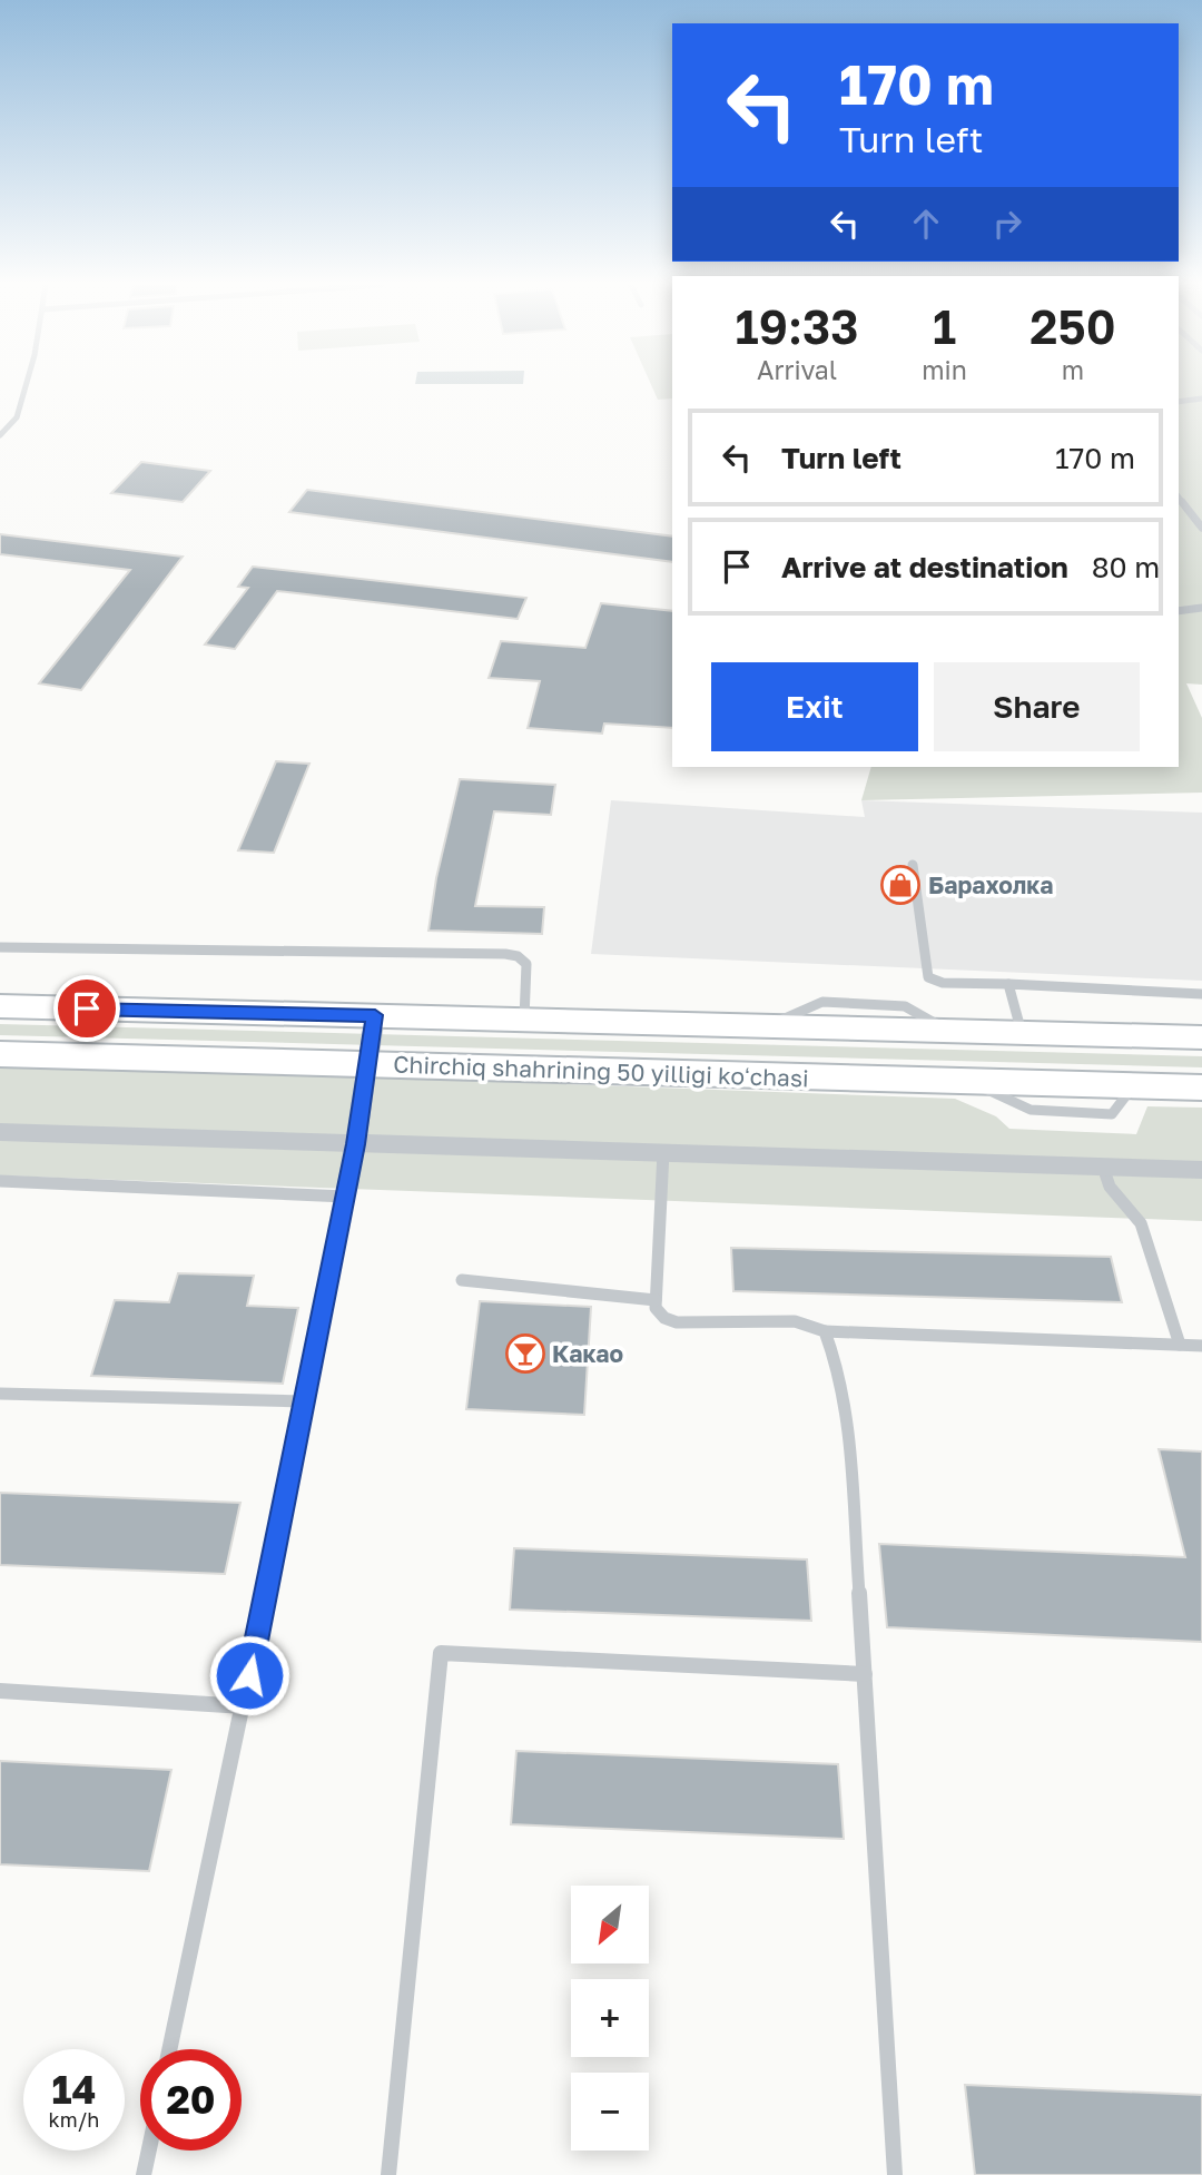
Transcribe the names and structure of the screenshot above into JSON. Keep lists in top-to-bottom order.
{
  "streets": {
    "main road": ["Chirchiq shahrining 50 yilligi koʻchasi"]
  },
  "places": {
    "shop": ["Барахолка"],
    "bar": ["Какао"]
  },
  "north": "bottom left",
  "page": {
    "turn": ["170 m", "Turn left"],
    "eta": [
      "19:33",
      "Arrival",
      "1",
      "min",
      "250",
      "m"
    ],
    "list": [
      {
        "name": "Turn left",
        "value": "170 m"
      },
      {
        "name": "Arrive at destination",
        "value": "80 m"
      }
    ],
    "buttons": ["Exit", "Share"],
    "map_buttons": ["+", "−"],
    "speed": "14 km/h",
    "limit": "20"
  }
}
